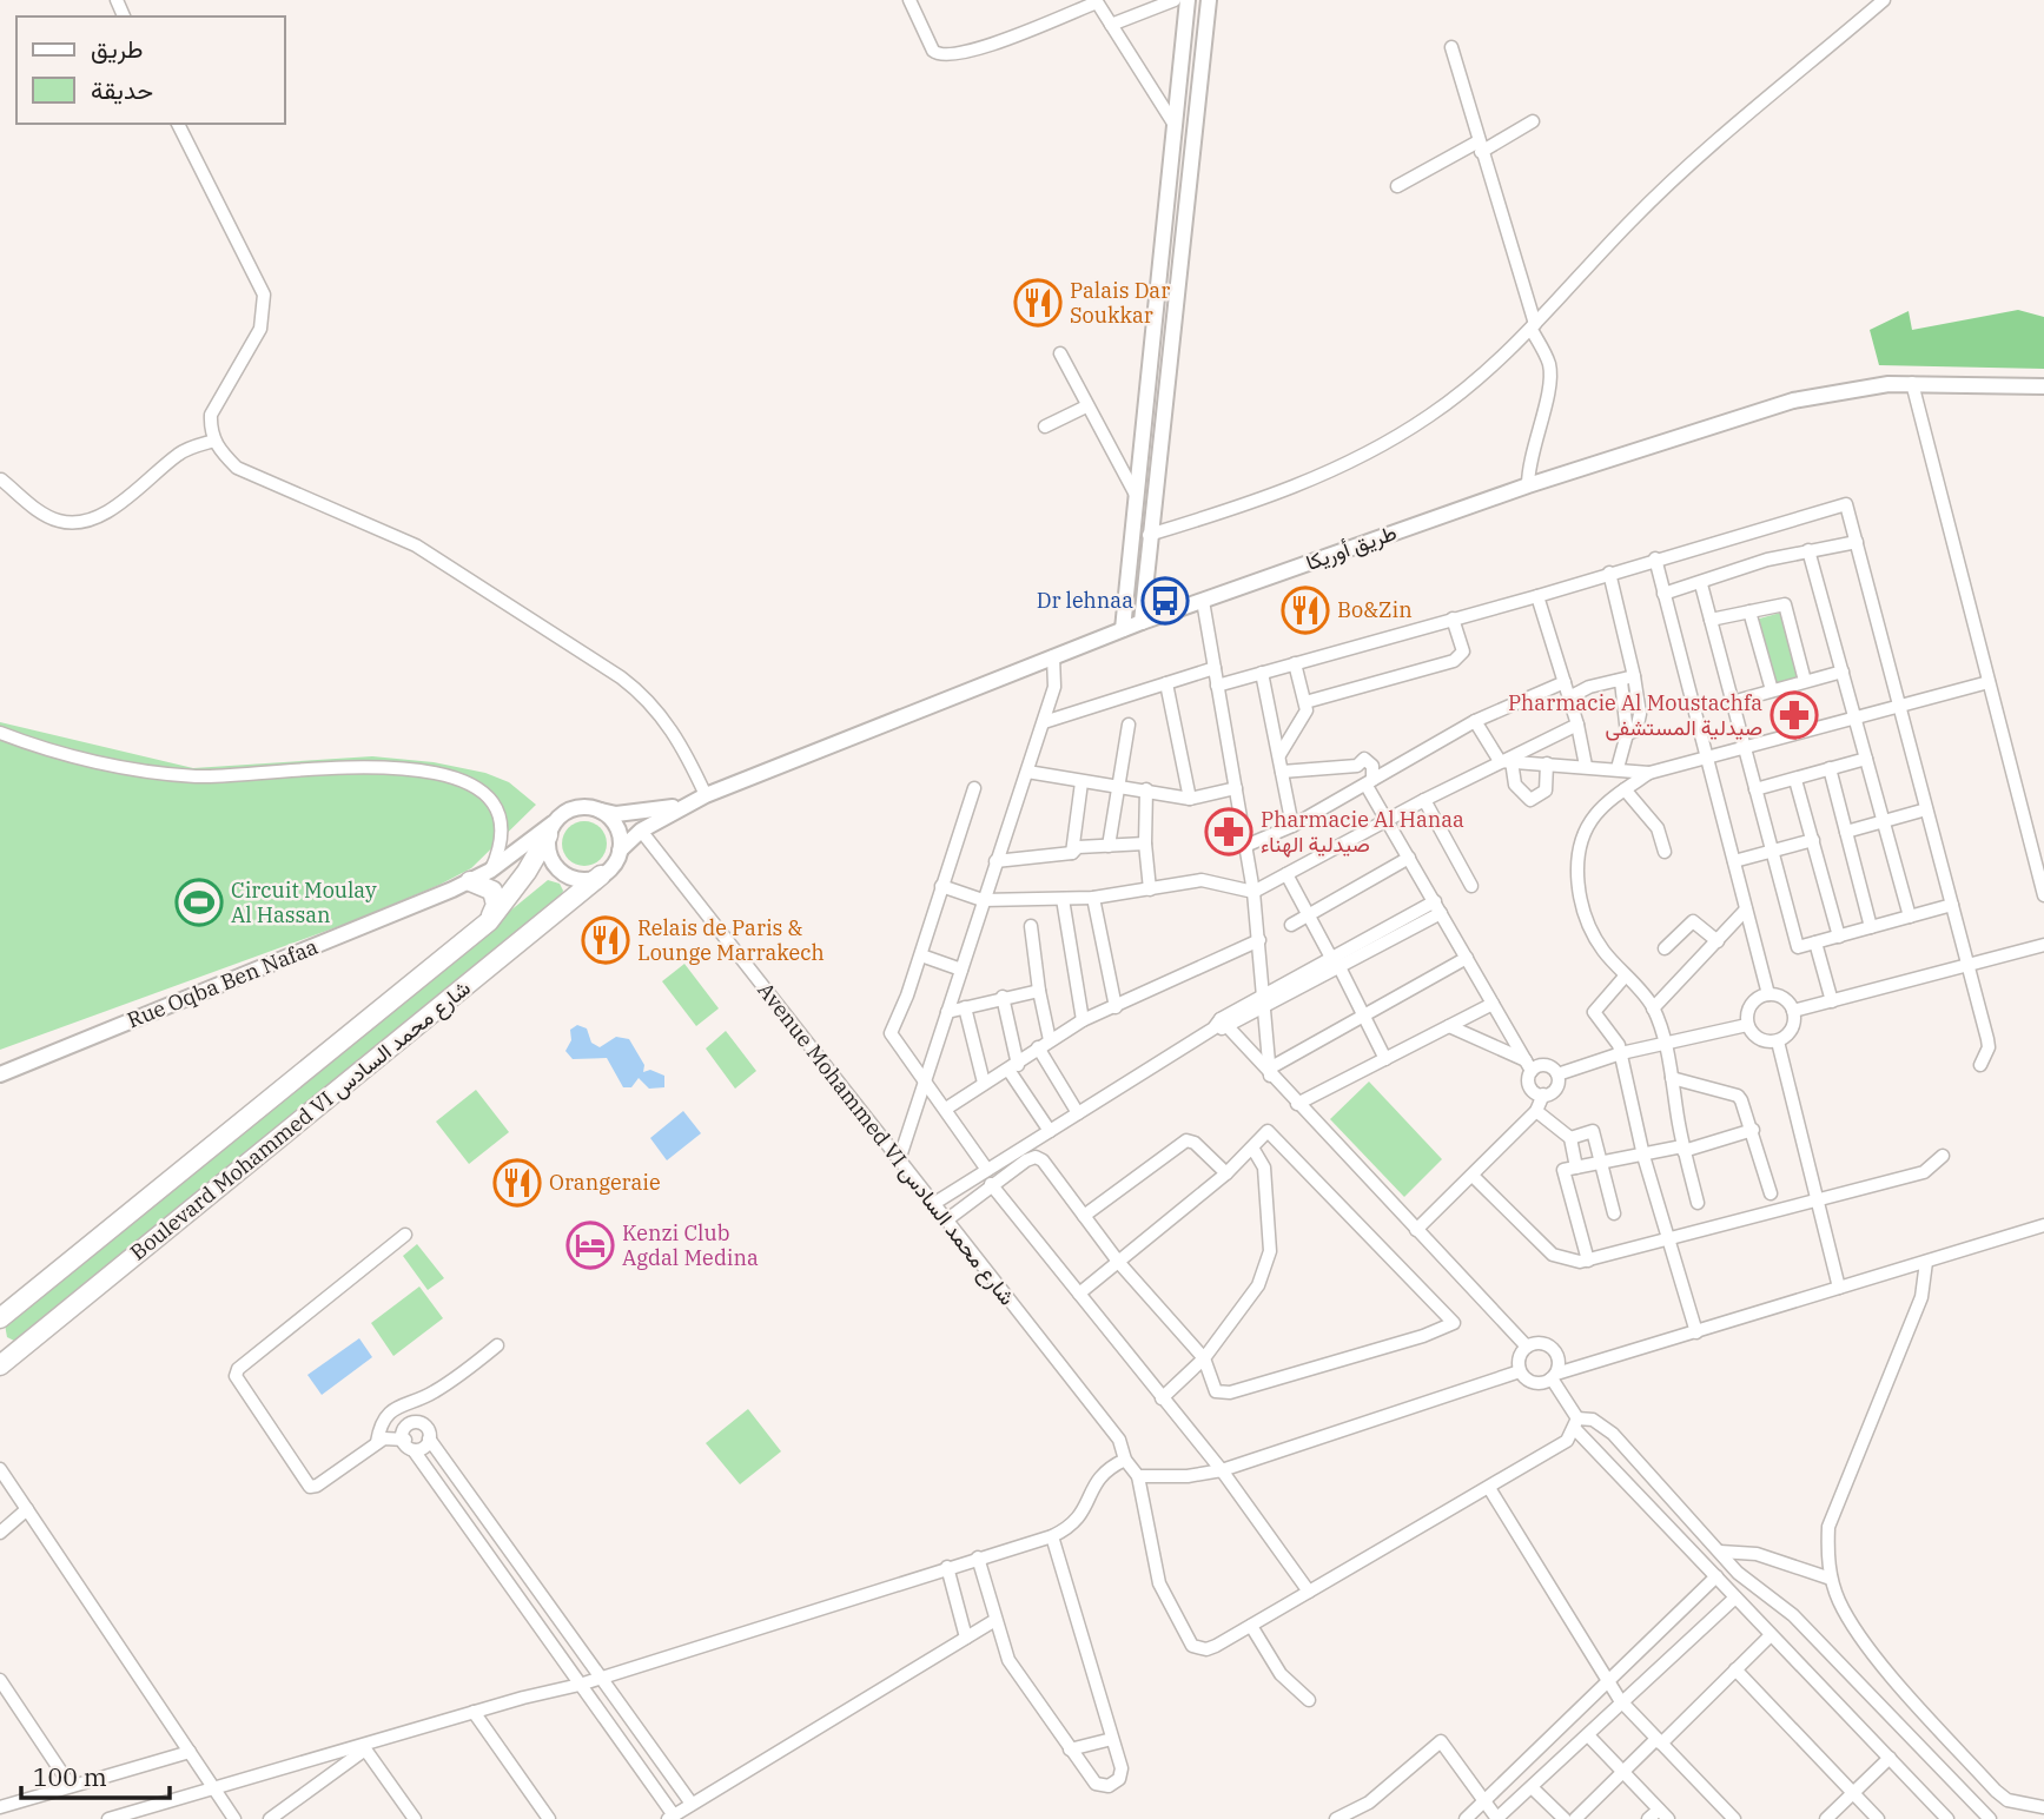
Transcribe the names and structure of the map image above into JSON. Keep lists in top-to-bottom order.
{
  "streets": {
    "main road": ["Boulevard Mohammed VI شارع محمد السادس"],
    "street": ["طريق أوريكا", "Rue Oqba Ben Nafaa", "Avenue Mohammed VI شارع محمد السادس"]
  },
  "crossings": [
    ["طريق أوريكا", "Rue Oqba Ben Nafaa"],
    ["طريق أوريكا", "Boulevard Mohammed VI شارع محمد السادس"],
    ["طريق أوريكا", "Avenue Mohammed VI شارع محمد السادس"],
    ["Rue Oqba Ben Nafaa", "Boulevard Mohammed VI شارع محمد السادس"]
  ],
  "places": {
    "restaurant": [
      "Palais Dar Soukkar",
      "Bo&Zin",
      "Relais de Paris & Lounge Marrakech",
      "Orangeraie"
    ],
    "bus stop": ["Dr lehnaa"],
    "pharmacy": ["Pharmacie Al Moustachfa صيدلية المستشفى", "Pharmacie Al Hanaa صيدلية الهناء"],
    "sports": ["Circuit Moulay Al Hassan"],
    "hotel": ["Kenzi Club Agdal Medina"]
  },
  "legend": ["طريق", "حديقة"],
  "scale_bar": "100 m"
}
